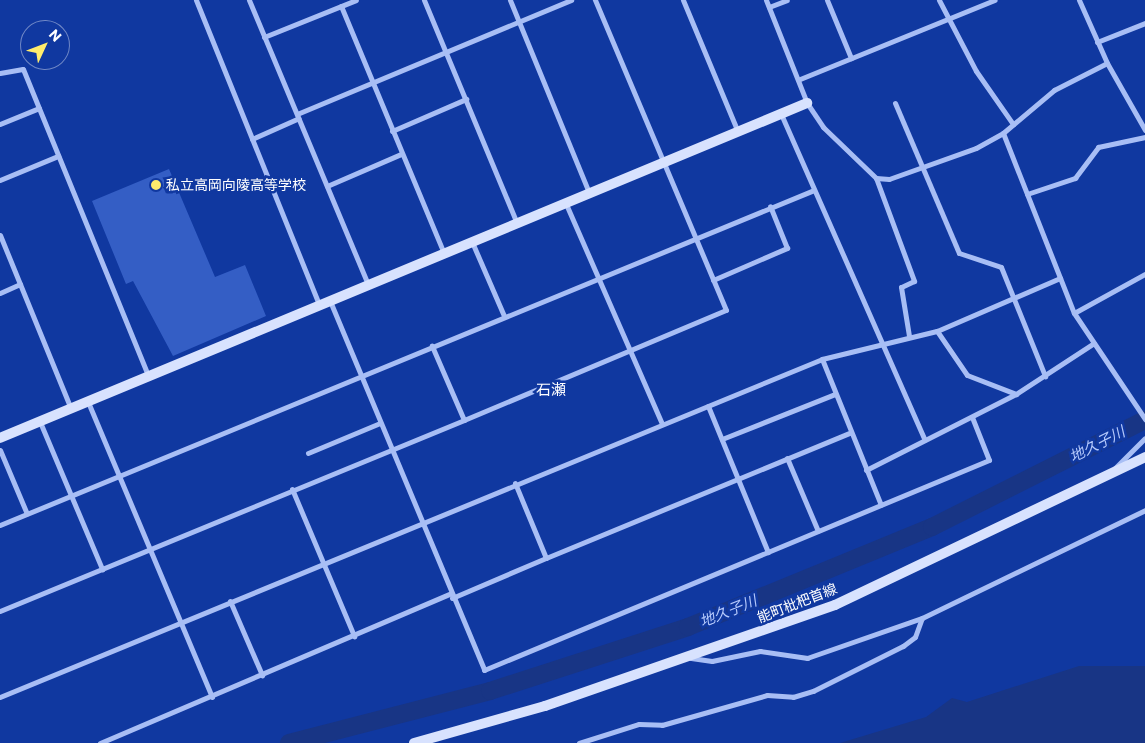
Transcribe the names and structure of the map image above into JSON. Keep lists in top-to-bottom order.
{
  "streets": {
    "street": ["能町枇杷首線"]
  },
  "districts": ["石瀬"],
  "water": ["地久子川"],
  "places": ["私立高岡向陵高等学校"],
  "north": "top right"
}
